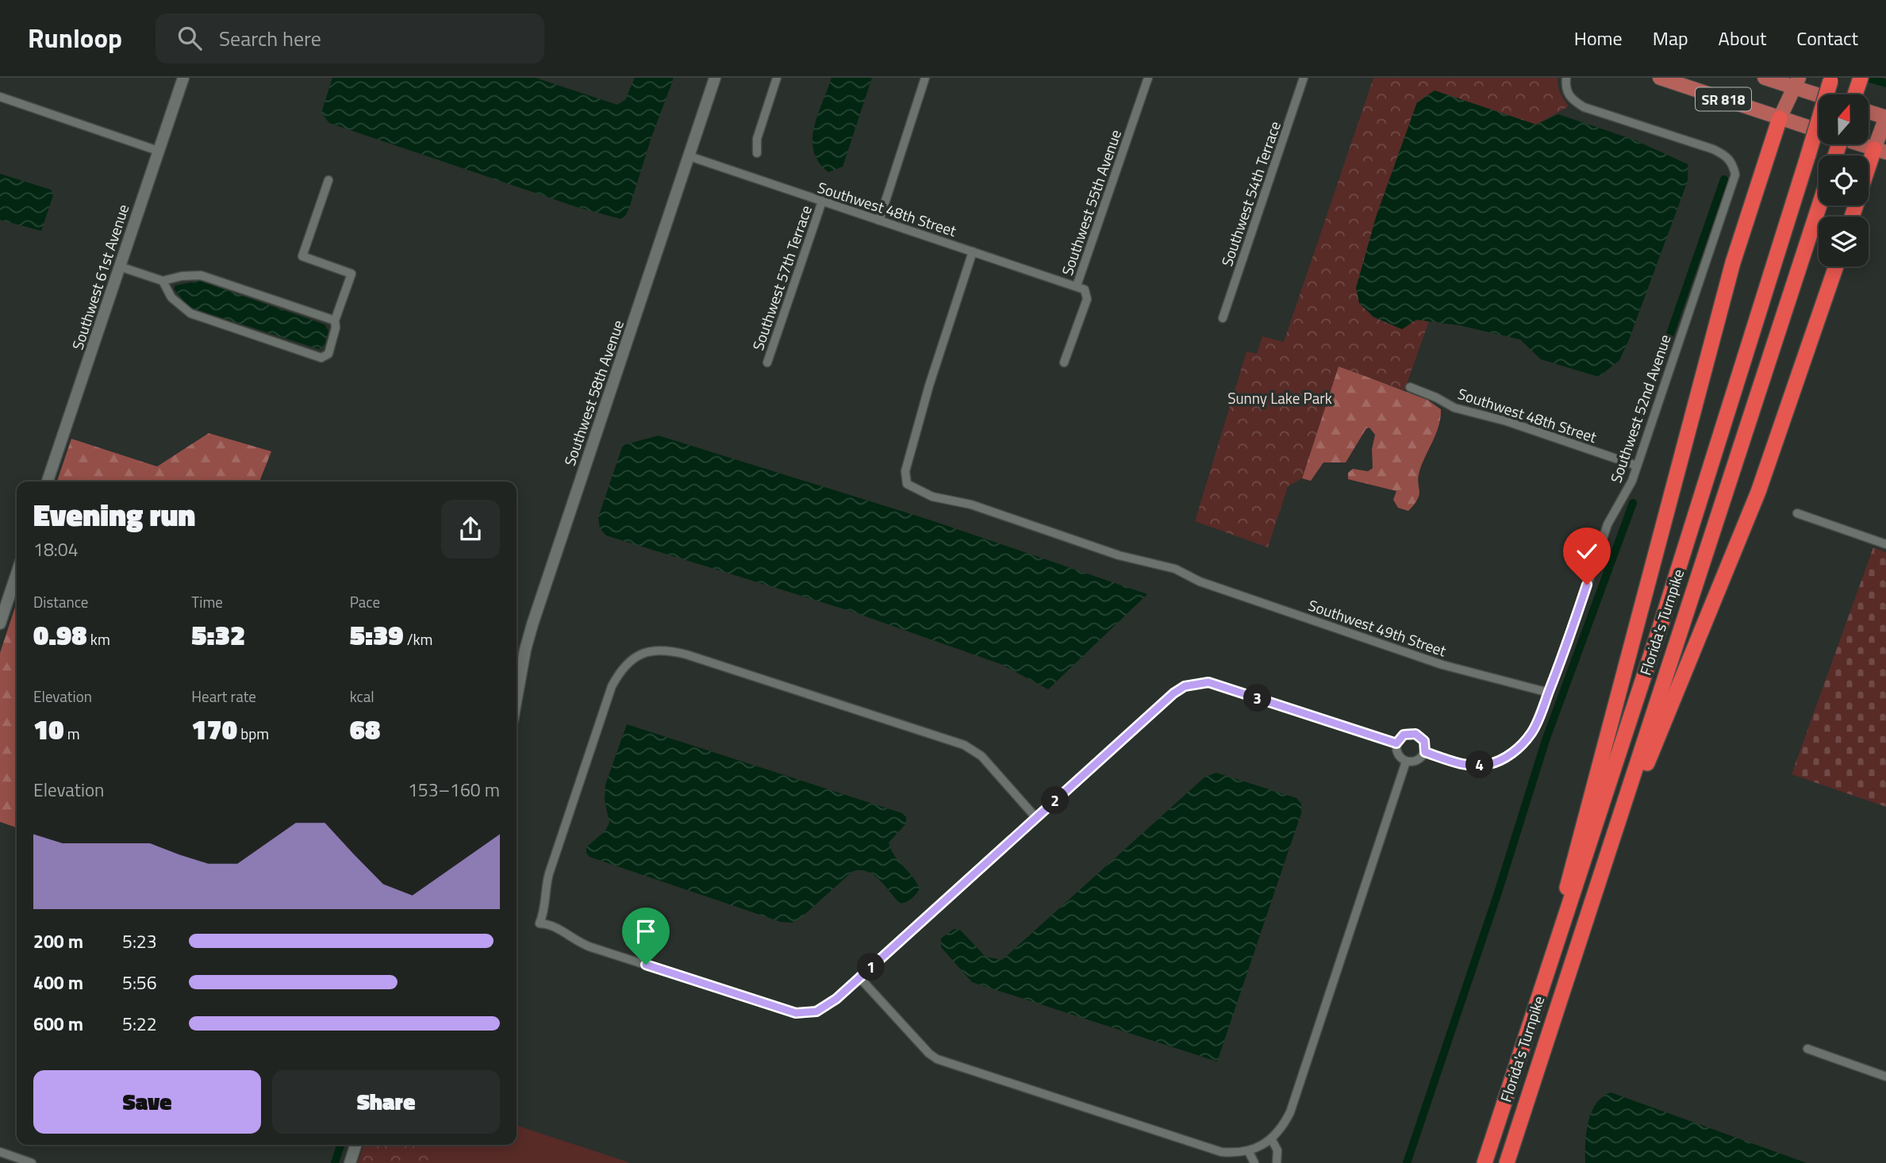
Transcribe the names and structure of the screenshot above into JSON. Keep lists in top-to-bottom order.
{
  "streets": {
    "highway": ["Florida's Turnpike"],
    "main road": ["SR 818"],
    "street": [
      "Southwest 54th Terrace",
      "Southwest 55th Avenue",
      "Southwest 48th Street",
      "Southwest 61st Avenue",
      "Southwest 57th Terrace",
      "Southwest 58th Avenue",
      "Southwest 52nd Avenue",
      "Southwest 49th Street"
    ]
  },
  "crossings": [
    ["Southwest 55th Avenue", "Southwest 48th Street"],
    ["Southwest 48th Street", "Southwest 57th Terrace"],
    ["Southwest 48th Street", "Southwest 58th Avenue"],
    ["Southwest 48th Street", "Southwest 52nd Avenue"],
    ["Southwest 48th Street", "Southwest 49th Street"],
    ["Southwest 52nd Avenue", "Southwest 49th Street"]
  ],
  "parks": ["Sunny Lake Park"],
  "north": "top",
  "page": {
    "header": "Runloop",
    "search": "Search here",
    "nav": [
      "Home",
      "Map",
      "About",
      "Contact"
    ],
    "heading": ["Evening run", "18:04"],
    "stats": [
      ["Distance", "0.98 km"],
      ["Time", "5:32"],
      ["Pace", "5:39 /km"],
      ["Elevation", "10 m"],
      ["Heart rate", "170 bpm"],
      ["kcal", "68"]
    ],
    "pins": [
      "3",
      "4",
      "2",
      "1"
    ],
    "chart": ["Elevation", "153–160 m"],
    "list": [
      {
        "name": "200 m",
        "note": "5:23"
      },
      {
        "name": "400 m",
        "note": "5:56"
      },
      {
        "name": "600 m",
        "note": "5:22"
      }
    ],
    "buttons": ["Save", "Share"]
  }
}
